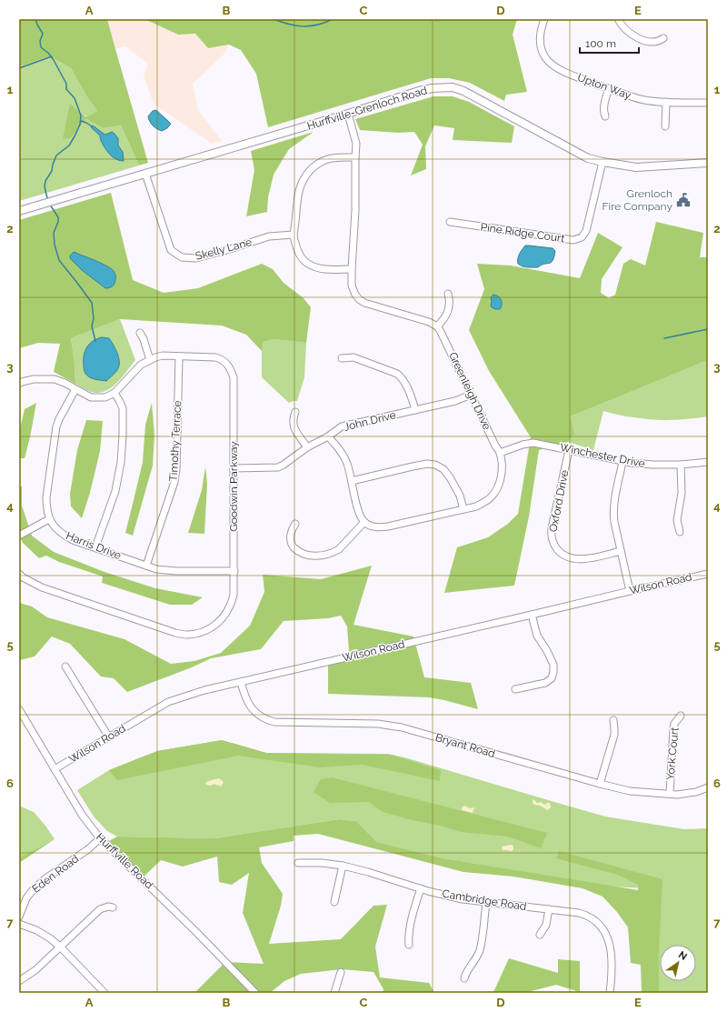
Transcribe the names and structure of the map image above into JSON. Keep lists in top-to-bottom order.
{
  "streets": {
    "main road": ["Hurffville-Grenloch Road"],
    "street": [
      "Upton Way",
      "Pine Ridge Court",
      "Skelly Lane",
      "Greenleigh Drive",
      "John Drive",
      "Timothy Terrace",
      "Winchester Drive",
      "Goodwin Parkway",
      "Oxford Drive",
      "Harris Drive",
      "Wilson Road",
      "Bryant Road",
      "York Court",
      "Hurffville Road",
      "Eden Road",
      "Cambridge Road"
    ]
  },
  "crossings": [
    ["Hurffville-Grenloch Road", "Pine Ridge Court"],
    ["Hurffville-Grenloch Road", "Skelly Lane"],
    ["Greenleigh Drive", "John Drive"],
    ["Greenleigh Drive", "Winchester Drive"],
    ["John Drive", "Goodwin Parkway"],
    ["Timothy Terrace", "Goodwin Parkway"],
    ["Timothy Terrace", "Harris Drive"],
    ["Winchester Drive", "Oxford Drive"],
    ["Goodwin Parkway", "Harris Drive"],
    ["Wilson Road", "Bryant Road"],
    ["Wilson Road", "Hurffville Road"],
    ["Bryant Road", "York Court"],
    ["Hurffville Road", "Eden Road"]
  ],
  "places": {
    "public building": ["Grenloch Fire Company"]
  },
  "scale_bar": "100 m",
  "north": "top right",
  "grid": {
    "columns": [
      "A",
      "B",
      "C",
      "D",
      "E"
    ],
    "rows": [
      "1",
      "2",
      "3",
      "4",
      "5",
      "6",
      "7"
    ]
  }
}
